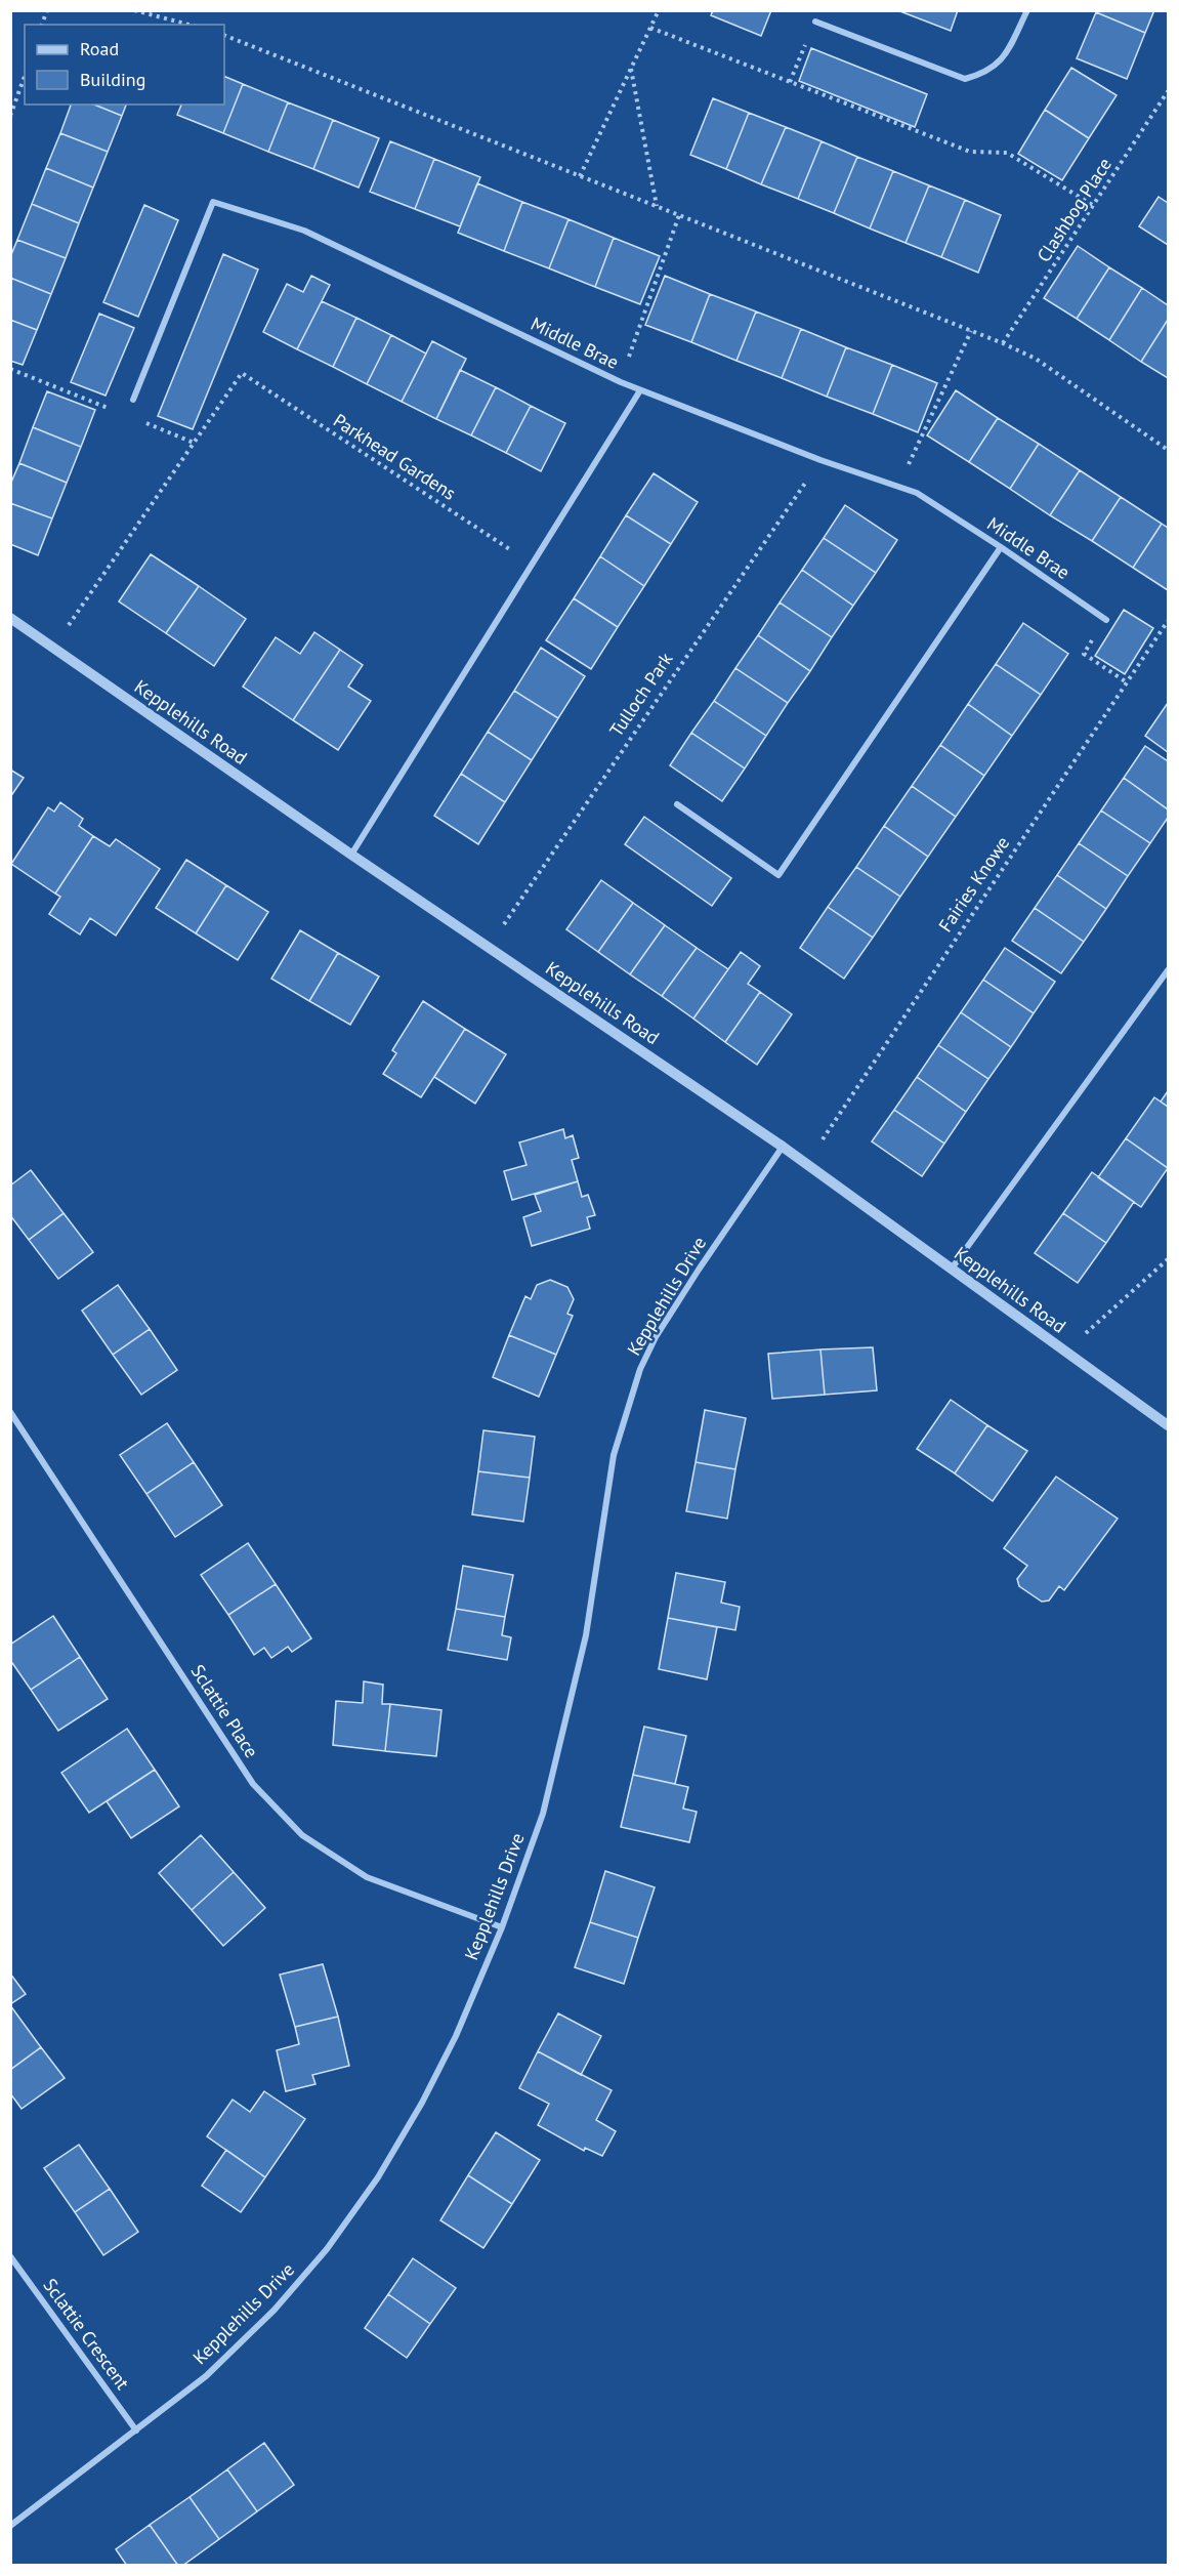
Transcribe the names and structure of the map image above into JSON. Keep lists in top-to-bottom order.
{
  "streets": {
    "street": [
      "Middle Brae",
      "Kepplehills Road",
      "Kepplehills Drive",
      "Sclattie Place",
      "Sclattie Crescent"
    ],
    "path": [
      "Clashbog Place",
      "Parkhead Gardens",
      "Tulloch Park",
      "Fairies Knowe"
    ]
  },
  "crossings": [
    ["Middle Brae", "Tulloch Park"],
    ["Tulloch Park", "Kepplehills Road"],
    ["Kepplehills Road", "Fairies Knowe"],
    ["Kepplehills Road", "Kepplehills Drive"],
    ["Kepplehills Drive", "Sclattie Place"],
    ["Kepplehills Drive", "Sclattie Crescent"]
  ],
  "legend": ["Road", "Building"]
}
